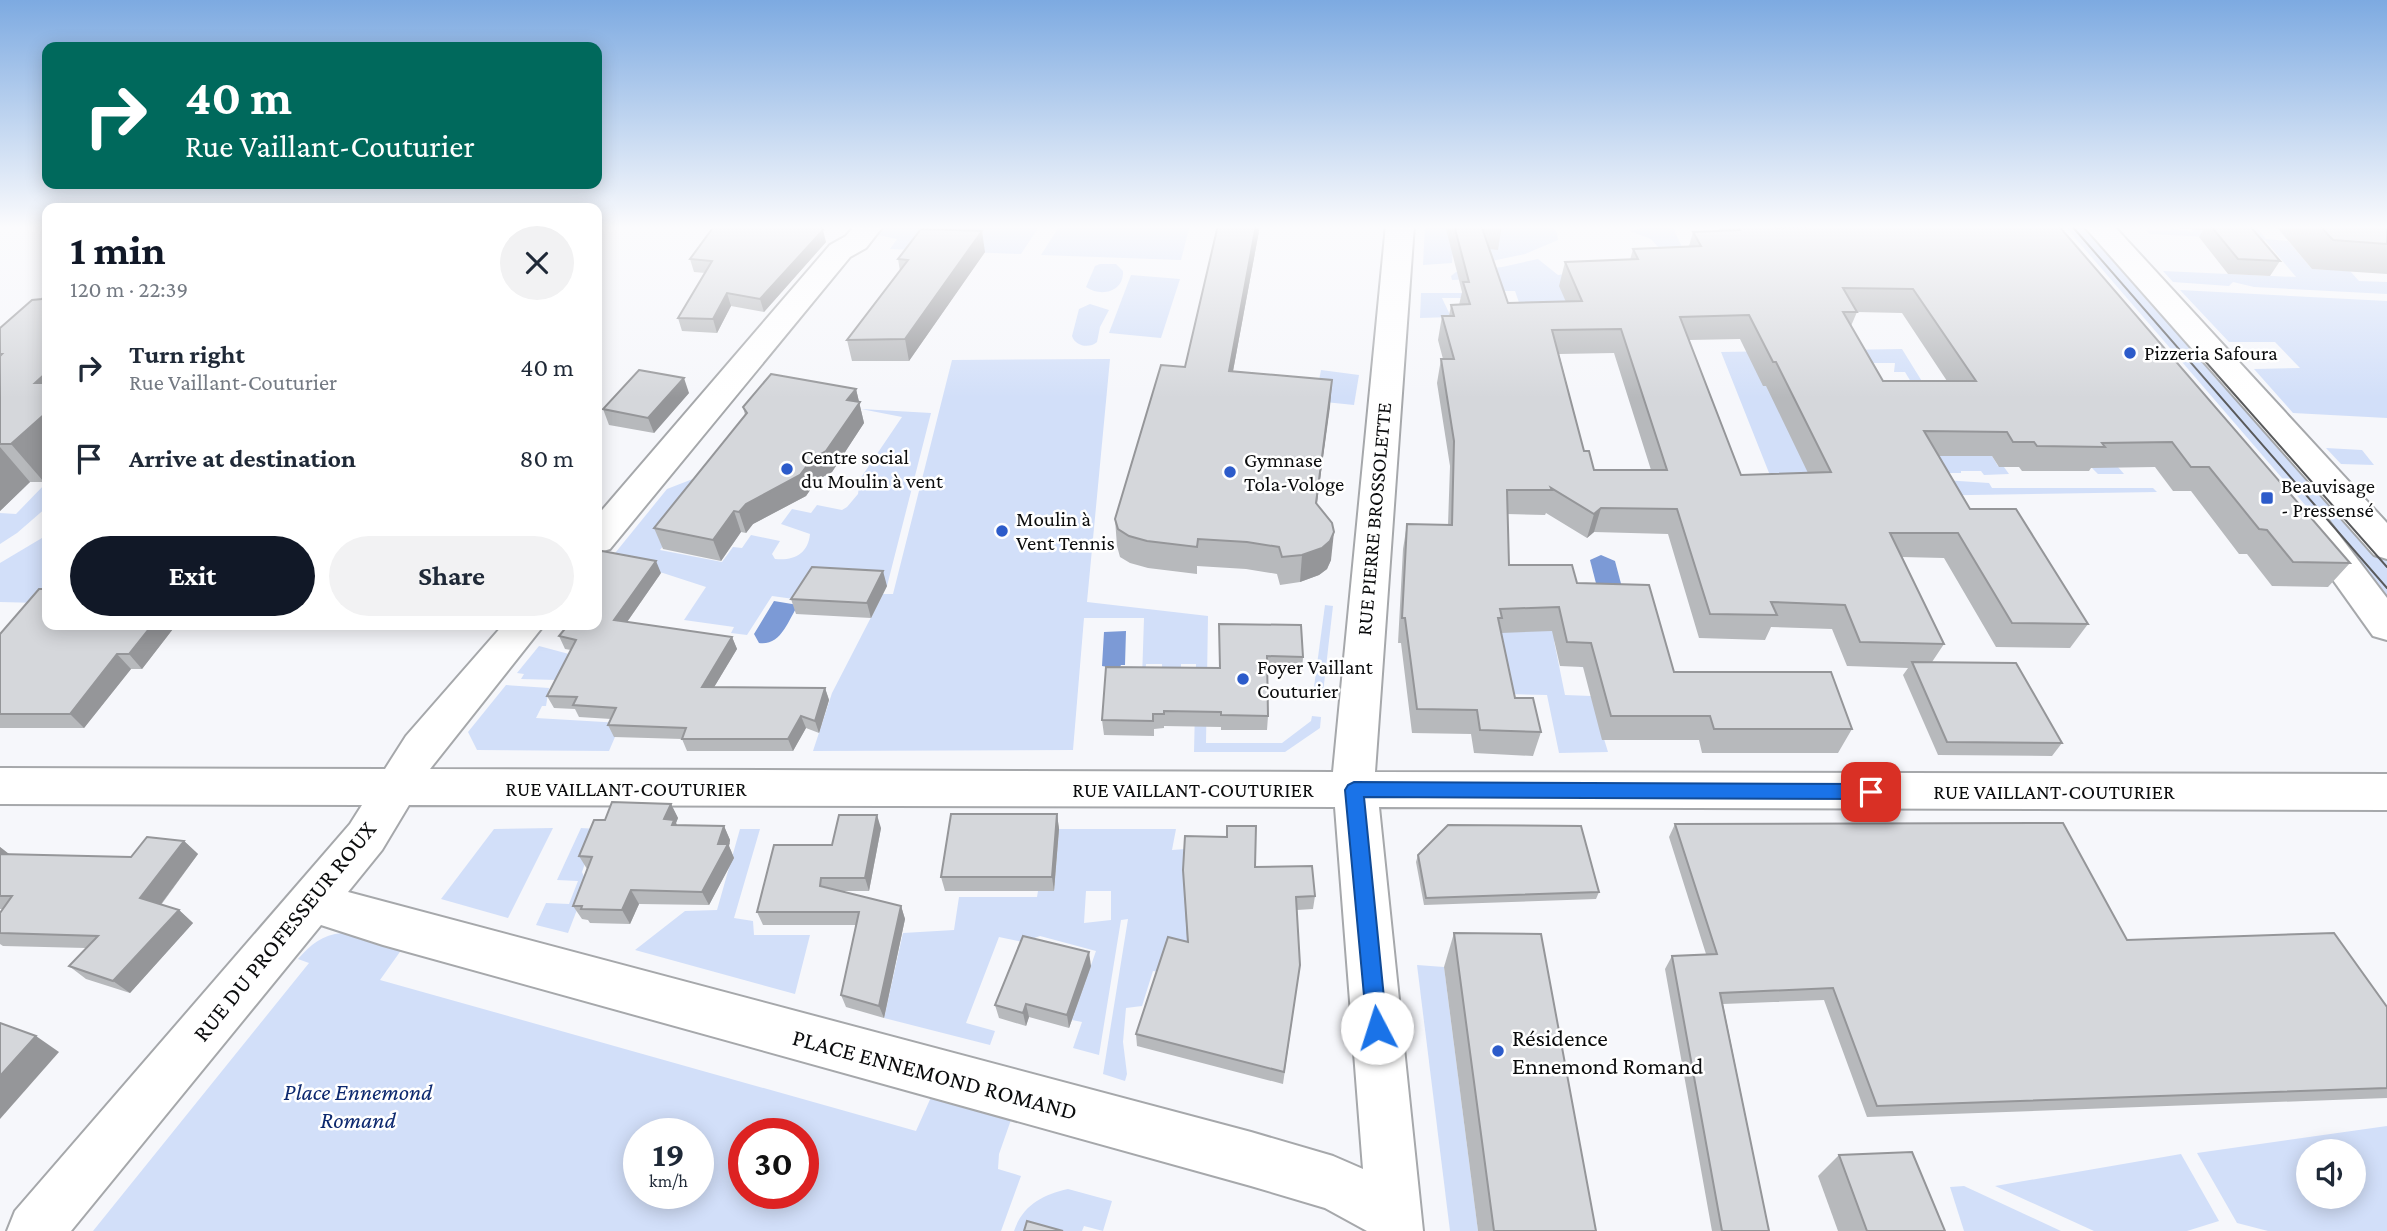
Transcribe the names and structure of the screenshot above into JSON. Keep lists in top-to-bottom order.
{
  "streets": {
    "street": [
      "RUE PIERRE BROSSOLETTE",
      "RUE VAILLANT-COUTURIER",
      "RUE DU PROFESSEUR ROUX",
      "PLACE ENNEMOND ROMAND"
    ]
  },
  "crossings": [
    ["RUE PIERRE BROSSOLETTE", "RUE VAILLANT-COUTURIER"],
    ["RUE PIERRE BROSSOLETTE", "PLACE ENNEMOND ROMAND"],
    ["RUE VAILLANT-COUTURIER", "RUE DU PROFESSEUR ROUX"],
    ["RUE DU PROFESSEUR ROUX", "PLACE ENNEMOND ROMAND"]
  ],
  "parks": ["Place Ennemond Romand"],
  "places": {
    "other": [
      "Pizzeria Safoura",
      "Centre social du Moulin à vent",
      "Gymnase Tola-Vologe",
      "Moulin à Vent Tennis",
      "Foyer Vaillant Couturier",
      "Résidence Ennemond Romand"
    ],
    "transit": ["Beauvisage - Pressensé"]
  },
  "page": {
    "turn": ["40 m", "Rue Vaillant-Couturier"],
    "heading": ["1 min", "120 m · 22:39"],
    "list": [
      {
        "name": "Turn right",
        "note": "Rue Vaillant-Couturier",
        "value": "40 m"
      },
      {
        "name": "Arrive at destination",
        "value": "80 m"
      }
    ],
    "buttons": ["Exit", "Share"],
    "speed": "19 km/h",
    "limit": "30"
  }
}
